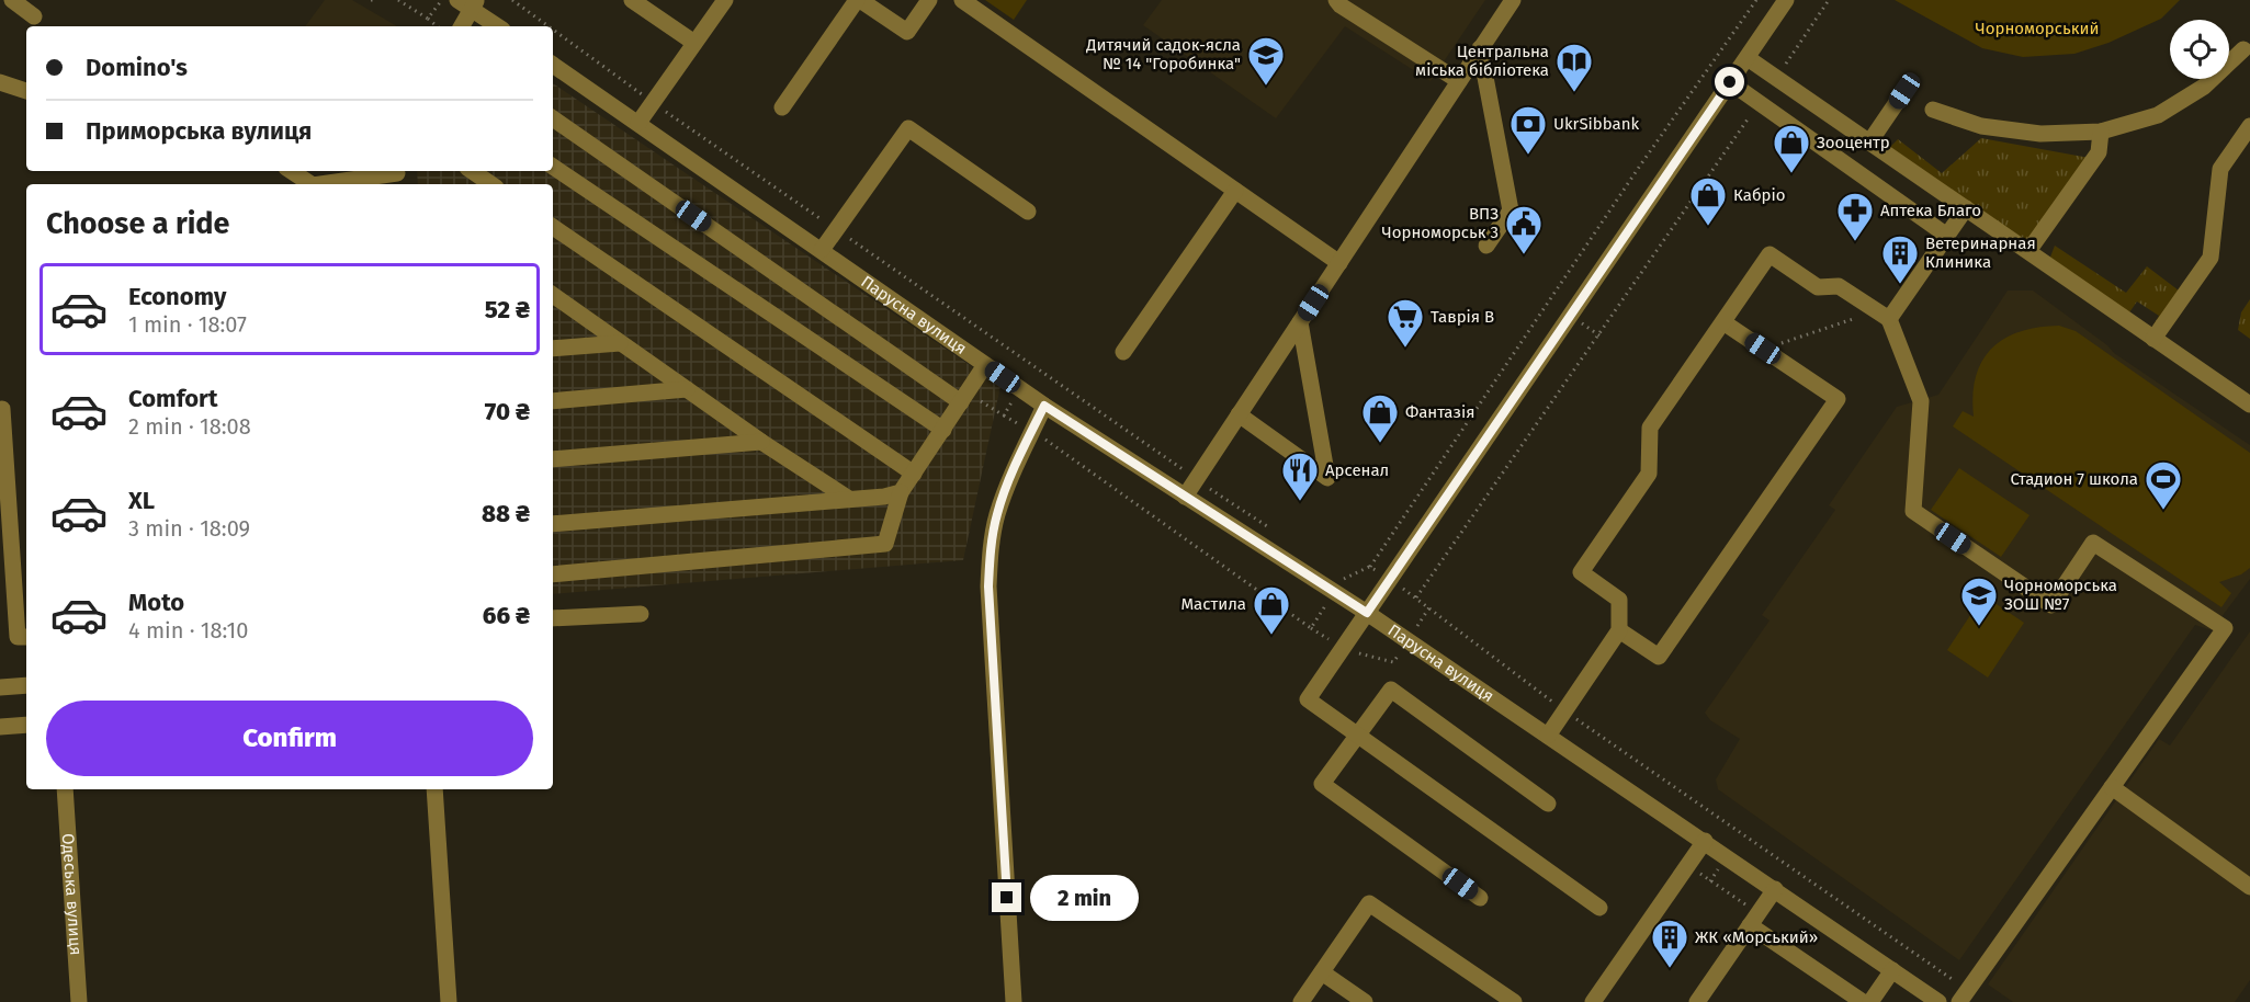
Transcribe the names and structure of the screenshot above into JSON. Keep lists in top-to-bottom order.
{
  "streets": {
    "street": ["Парусна вулиця", "Одеська вулиця"]
  },
  "parks": ["Чорноморський"],
  "places": {
    "school or university": ["Дитячий садок-ясла № 14 \"Горобинка\"", "Чорноморська ЗОШ №7"],
    "library": ["Центральна міська бібліотека"],
    "bank": ["UkrSibbank"],
    "shop": [
      "Зооцентр",
      "Кабріо",
      "Фантазія",
      "Мастила"
    ],
    "pharmacy": ["Аптека Благо"],
    "public building": ["ВПЗ Чорноморськ 3"],
    "building": ["Ветеринарная Клиника", "ЖК «Морський»"],
    "supermarket": ["Таврія В"],
    "restaurant": ["Арсенал"],
    "sports": ["Стадион 7 школа"]
  },
  "page": {
    "banner": ["Domino's", "Приморська вулиця"],
    "heading": "Choose a ride",
    "list": [
      {
        "name": "Economy",
        "note": "1 min · 18:07",
        "value": "52 ₴"
      },
      {
        "name": "Comfort",
        "note": "2 min · 18:08",
        "value": "70 ₴"
      },
      {
        "name": "XL",
        "note": "3 min · 18:09",
        "value": "88 ₴"
      },
      {
        "name": "Moto",
        "note": "4 min · 18:10",
        "value": "66 ₴"
      }
    ],
    "buttons": "Confirm",
    "bubble": "2 min"
  }
}
